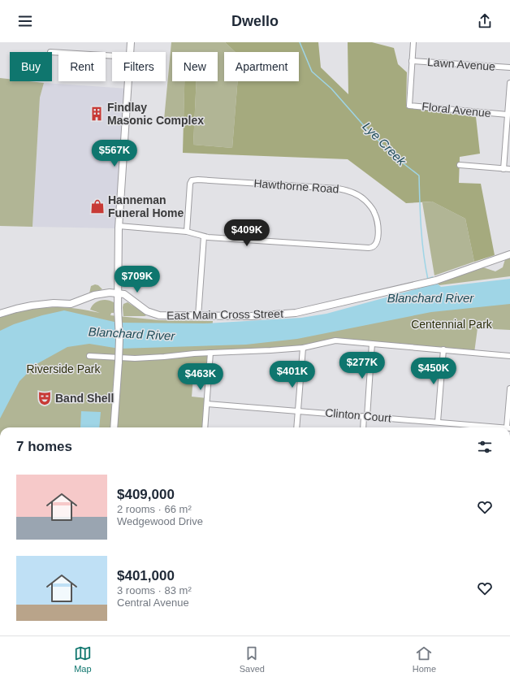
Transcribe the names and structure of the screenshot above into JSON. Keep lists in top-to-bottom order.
{
  "streets": {
    "main road": ["East Main Cross Street"],
    "street": [
      "Lawn Avenue",
      "Floral Avenue",
      "Hawthorne Road",
      "Clinton Court"
    ]
  },
  "crossings": [
    ["Lawn Avenue", "Floral Avenue"]
  ],
  "water": ["Lye Creek", "Blanchard River"],
  "parks": ["Centennial Park", "Riverside Park"],
  "places": {
    "building": ["Findlay Masonic Complex"],
    "shop": ["Hanneman Funeral Home"],
    "theatre": ["Band Shell"]
  },
  "page": {
    "header": "Dwello",
    "chip": [
      "Buy",
      "Rent",
      "Filters",
      "New",
      "Apartment"
    ],
    "price": [
      "$567K",
      "$409K",
      "$709K",
      "$277K",
      "$450K",
      "$401K",
      "$463K"
    ],
    "heading": "7 homes",
    "list": [
      {
        "name": "$409,000",
        "note": "2 rooms · 66 m² · Wedgewood Drive"
      },
      {
        "name": "$401,000",
        "note": "3 rooms · 83 m² · Central Avenue"
      }
    ],
    "tabs": ["Map", "Saved", "Home"]
  }
}
